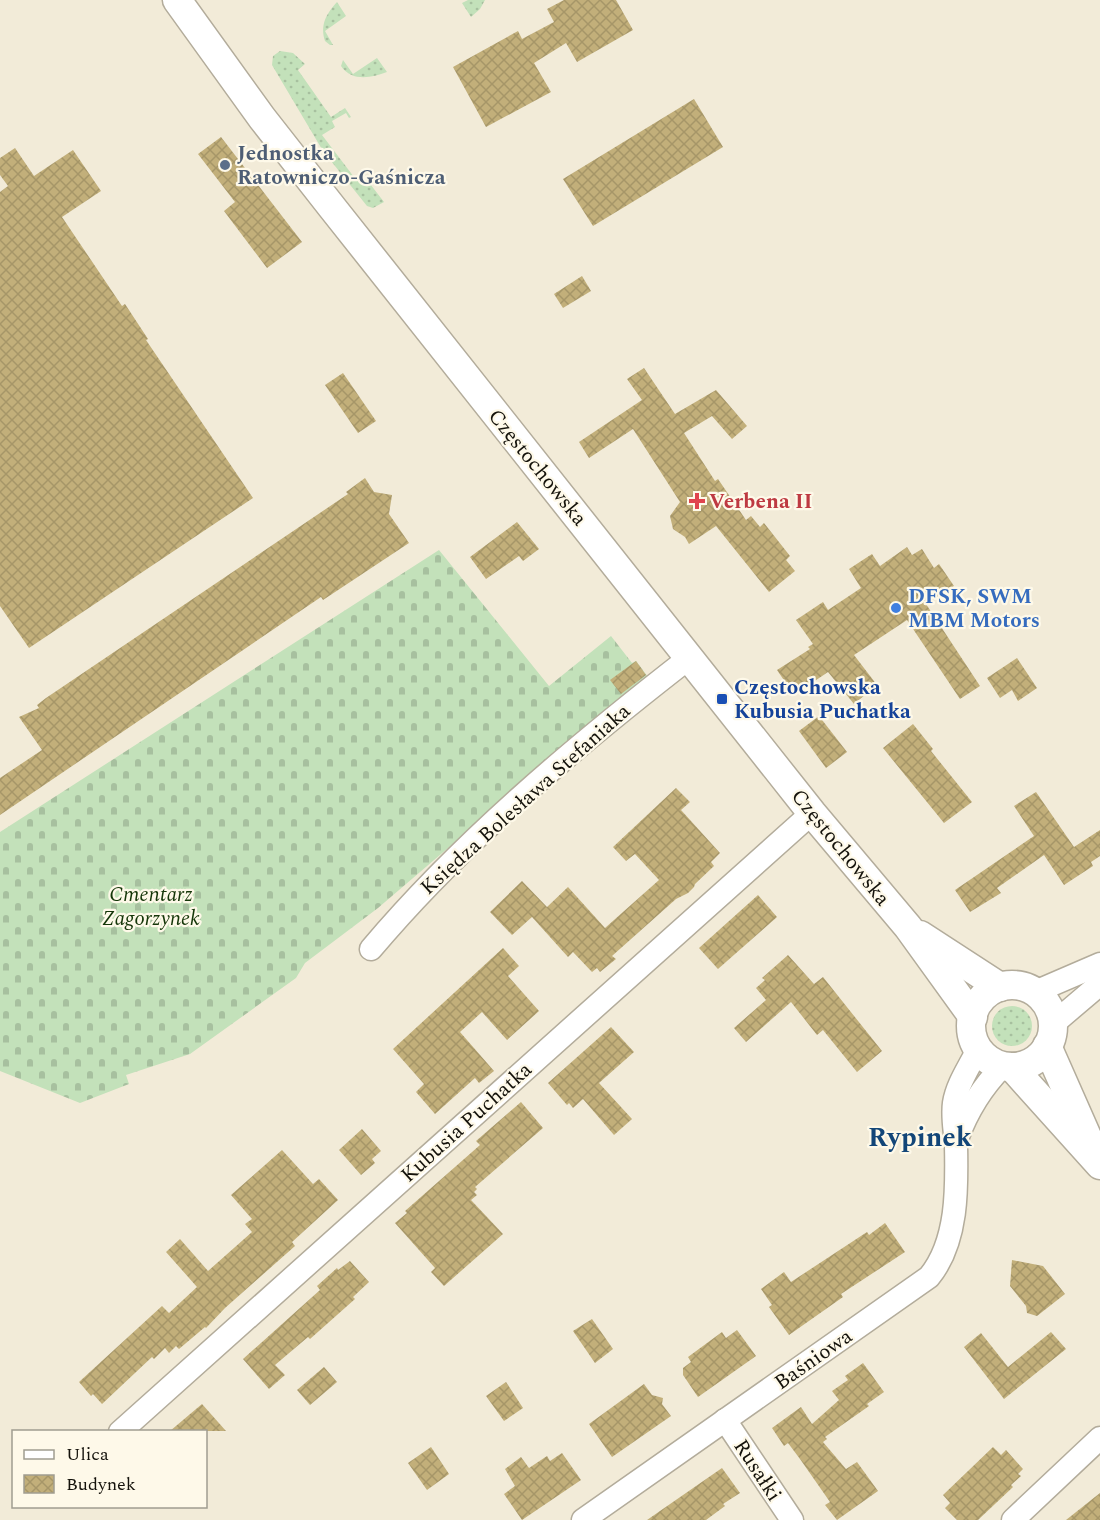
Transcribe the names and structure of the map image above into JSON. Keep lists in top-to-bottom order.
{
  "streets": {
    "main road": ["Częstochowska"],
    "street": [
      "Księdza Bolesława Stefaniaka",
      "Kubusia Puchatka",
      "Baśniowa",
      "Rusałki"
    ]
  },
  "crossings": [
    ["Częstochowska", "Księdza Bolesława Stefaniaka"],
    ["Częstochowska", "Kubusia Puchatka"],
    ["Częstochowska", "Baśniowa"],
    ["Baśniowa", "Rusałki"]
  ],
  "districts": ["Rypinek"],
  "parks": ["Cmentarz Zagorzynek"],
  "places": {
    "other": ["Jednostka Ratowniczo-Gaśnicza", "DFSK, SWM MBM Motors"],
    "health": ["Verbena II"],
    "transit": ["Częstochowska Kubusia Puchatka"]
  },
  "legend": ["Ulica", "Budynek"]
}
